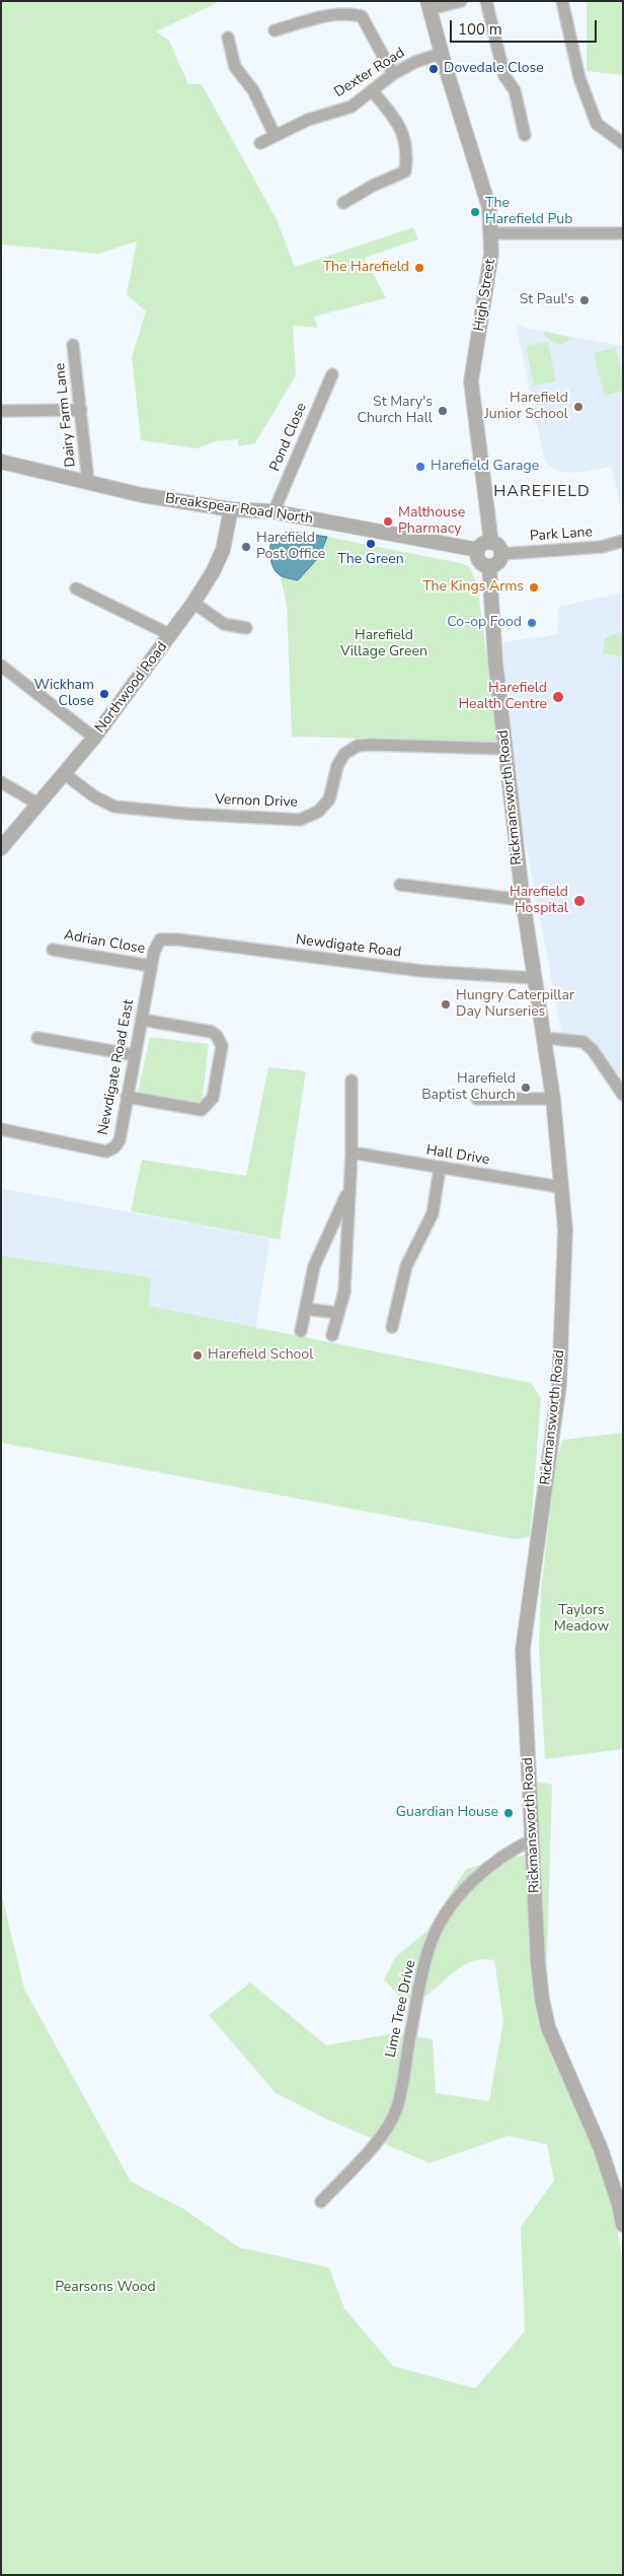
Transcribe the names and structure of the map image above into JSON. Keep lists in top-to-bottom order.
{
  "streets": {
    "street": [
      "Dexter Road",
      "High Street",
      "Dairy Farm Lane",
      "Pond Close",
      "Breakspear Road North",
      "Park Lane",
      "Northwood Road",
      "Rickmansworth Road",
      "Vernon Drive",
      "Adrian Close",
      "Newdigate Road",
      "Newdigate Road East",
      "Hall Drive",
      "Lime Tree Drive"
    ]
  },
  "crossings": [
    ["Dexter Road", "High Street"],
    ["High Street", "Breakspear Road North"],
    ["High Street", "Park Lane"],
    ["High Street", "Rickmansworth Road"],
    ["Dairy Farm Lane", "Breakspear Road North"],
    ["Pond Close", "Breakspear Road North"],
    ["Breakspear Road North", "Park Lane"],
    ["Breakspear Road North", "Northwood Road"],
    ["Breakspear Road North", "Rickmansworth Road"],
    ["Park Lane", "Rickmansworth Road"],
    ["Northwood Road", "Vernon Drive"],
    ["Rickmansworth Road", "Vernon Drive"],
    ["Rickmansworth Road", "Newdigate Road"],
    ["Rickmansworth Road", "Hall Drive"],
    ["Rickmansworth Road", "Lime Tree Drive"],
    ["Adrian Close", "Newdigate Road East"],
    ["Newdigate Road", "Newdigate Road East"]
  ],
  "districts": ["HAREFIELD"],
  "parks": ["Harefield Village Green", "Taylors Meadow", "Pearsons Wood"],
  "places": [
    "Dovedale Close",
    "The Harefield Pub",
    "The Harefield",
    "St Paul's",
    "Harefield Junior School",
    "St Mary's Church Hall",
    "Harefield Garage",
    "Malthouse Pharmacy",
    "The Green",
    "Harefield Post Office",
    "The Kings Arms",
    "Co-op Food",
    "Wickham Close",
    "Harefield Health Centre",
    "Harefield Hospital",
    "Hungry Caterpillar Day Nurseries",
    "Harefield Baptist Church",
    "Harefield School",
    "Guardian House"
  ],
  "scale_bar": "100 m"
}
